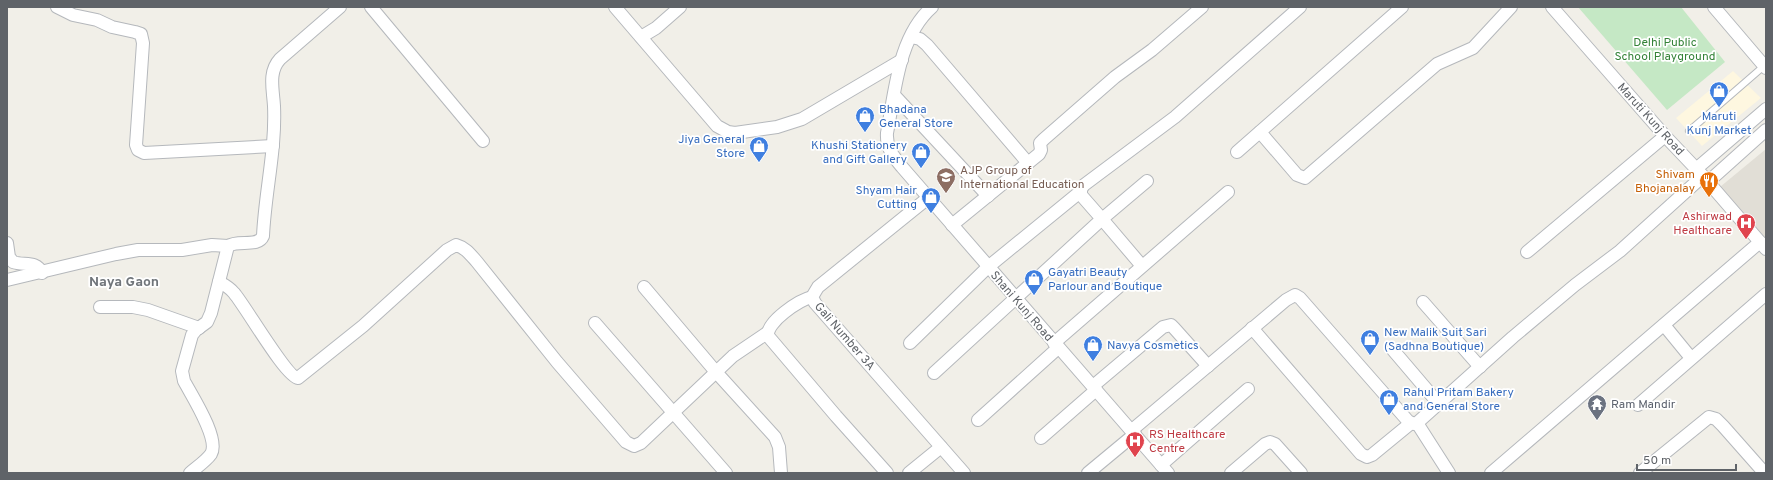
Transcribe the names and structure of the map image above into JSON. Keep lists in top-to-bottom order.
{
  "streets": {
    "street": ["Maruti Kunj Road", "Shani Kunj Road", "Gali Number 3A"]
  },
  "crossings": [
    ["Shani Kunj Road", "Gali Number 3A"]
  ],
  "districts": ["Naya Gaon"],
  "parks": ["Delhi Public School Playground"],
  "places": {
    "shop": [
      "Maruti Kunj Market",
      "Bhadana General Store",
      "Jiya General Store",
      "Khushi Stationery and Gift Gallery",
      "Shyam Hair Cutting",
      "Gayatri Beauty Parlour and Boutique",
      "New Malik Suit Sari (Sadhna Boutique)",
      "Navya Cosmetics",
      "Rahul Pritam Bakery and General Store"
    ],
    "school or university": ["AJP Group of International Education"],
    "restaurant": ["Shivam Bhojanalay"],
    "hospital": ["Ashirwad Healthcare", "RS Healthcare Centre"],
    "temple": ["Ram Mandir"]
  },
  "scale_bar": "50 m"
}
